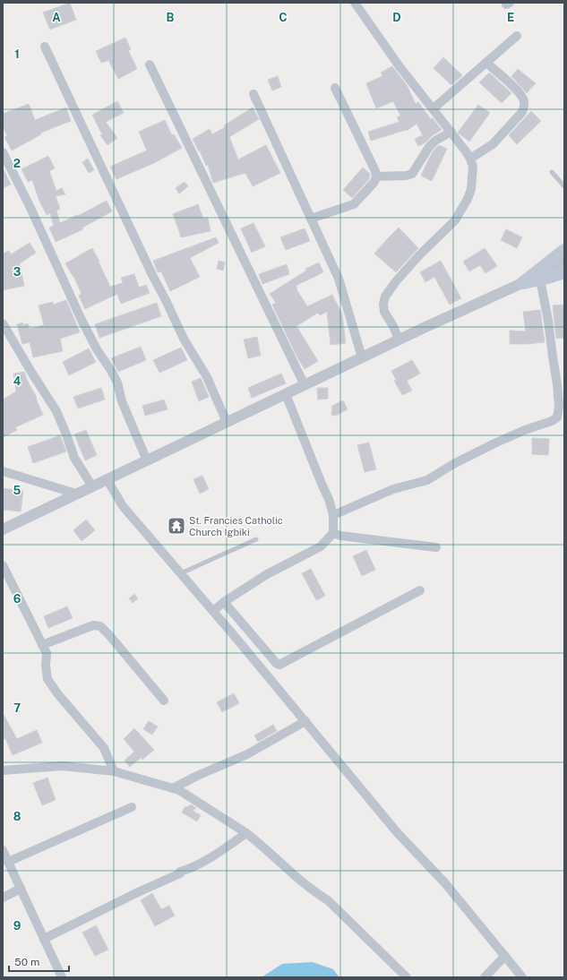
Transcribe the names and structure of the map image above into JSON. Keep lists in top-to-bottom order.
{
  "places": {
    "temple": ["St. Francies Catholic Church Igbiki"]
  },
  "scale_bar": "50 m",
  "grid": {
    "columns": [
      "A",
      "B",
      "C",
      "D",
      "E"
    ],
    "rows": [
      "1",
      "2",
      "3",
      "4",
      "5",
      "6",
      "7",
      "8",
      "9"
    ]
  }
}
